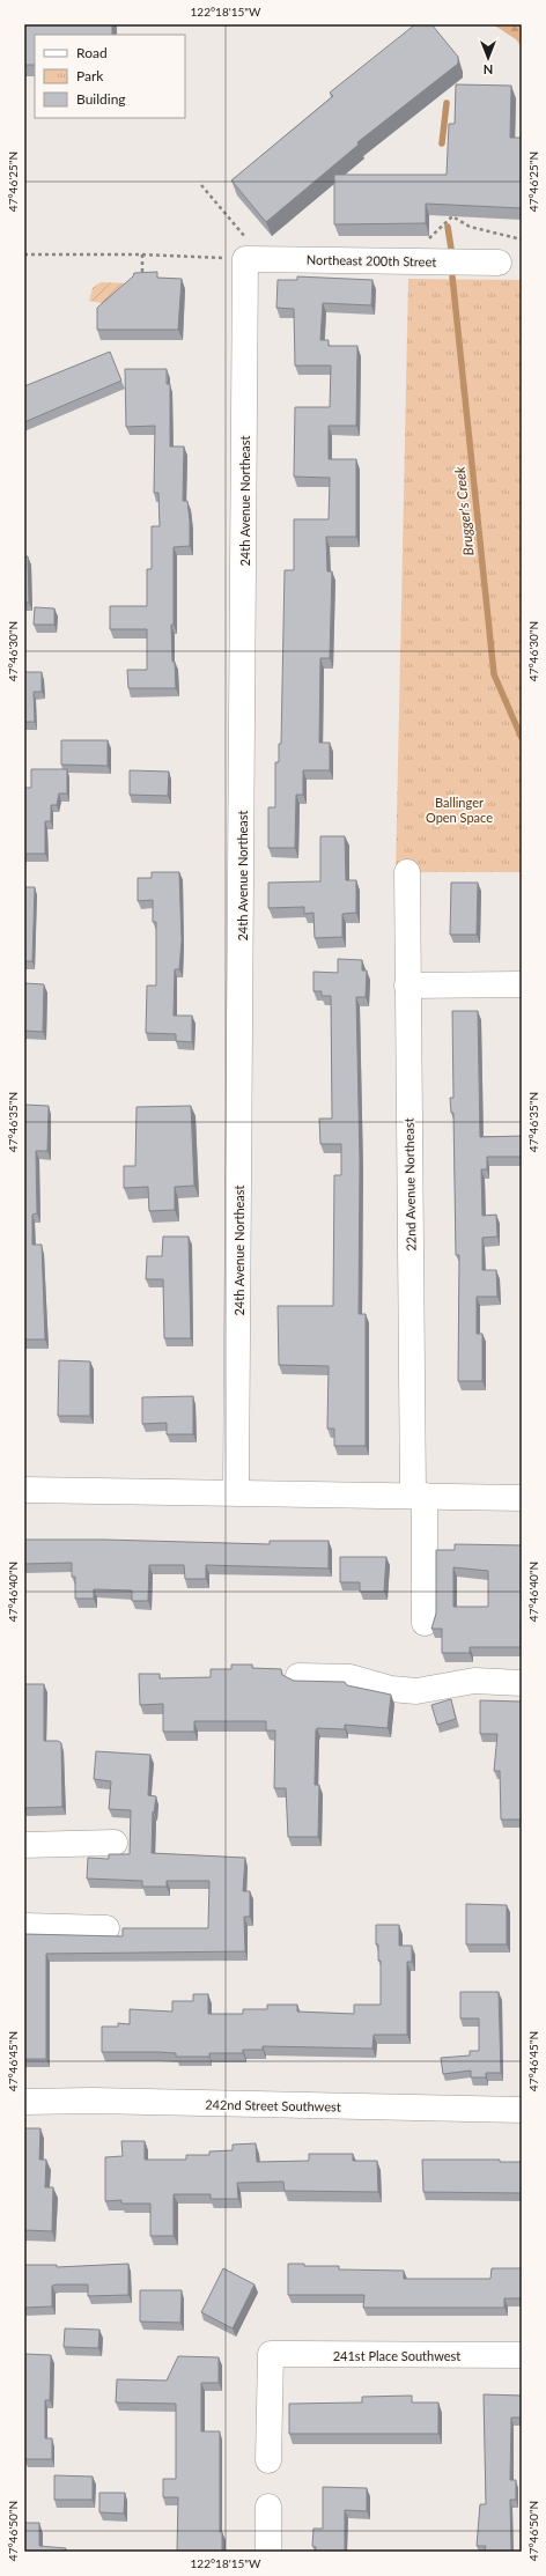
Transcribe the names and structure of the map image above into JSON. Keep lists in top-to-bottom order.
{
  "streets": {
    "street": [
      "Northeast 200th Street",
      "24th Avenue Northeast",
      "22nd Avenue Northeast",
      "242nd Street Southwest",
      "241st Place Southwest"
    ]
  },
  "crossings": [
    ["Northeast 200th Street", "24th Avenue Northeast"]
  ],
  "water": ["Brugger's Creek"],
  "parks": ["Ballinger Open Space"],
  "legend": ["Road", "Park", "Building"],
  "north": "bottom",
  "coordinates": [
    "122°18'15\"W",
    "47°46'25\"N",
    "47°46'30\"N",
    "47°46'35\"N",
    "47°46'40\"N",
    "47°46'45\"N",
    "47°46'50\"N"
  ]
}
